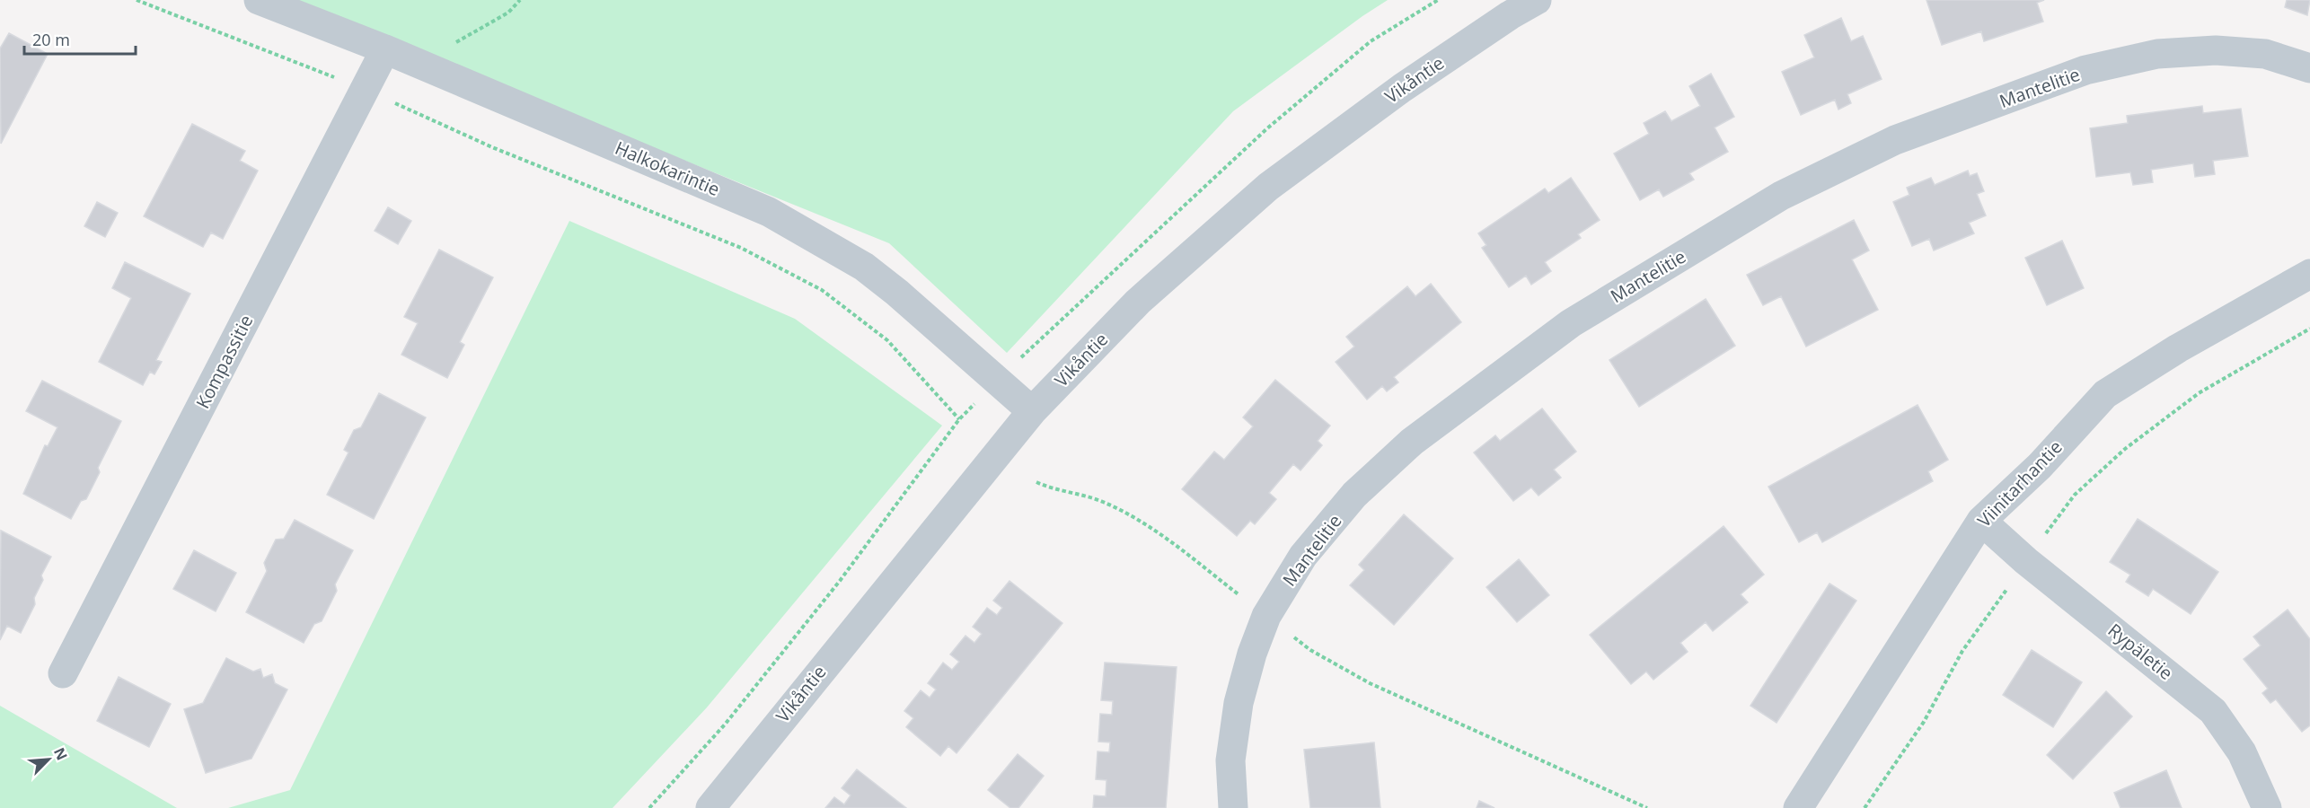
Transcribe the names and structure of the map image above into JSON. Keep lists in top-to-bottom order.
{
  "streets": {
    "street": [
      "Vikåntie",
      "Mantelitie",
      "Halkokarintie",
      "Kompassitie",
      "Viinitarhantie",
      "Rypäletie"
    ]
  },
  "crossings": [
    ["Vikåntie", "Halkokarintie"],
    ["Halkokarintie", "Kompassitie"],
    ["Viinitarhantie", "Rypäletie"]
  ],
  "scale_bar": "20 m",
  "north": "top right"
}
